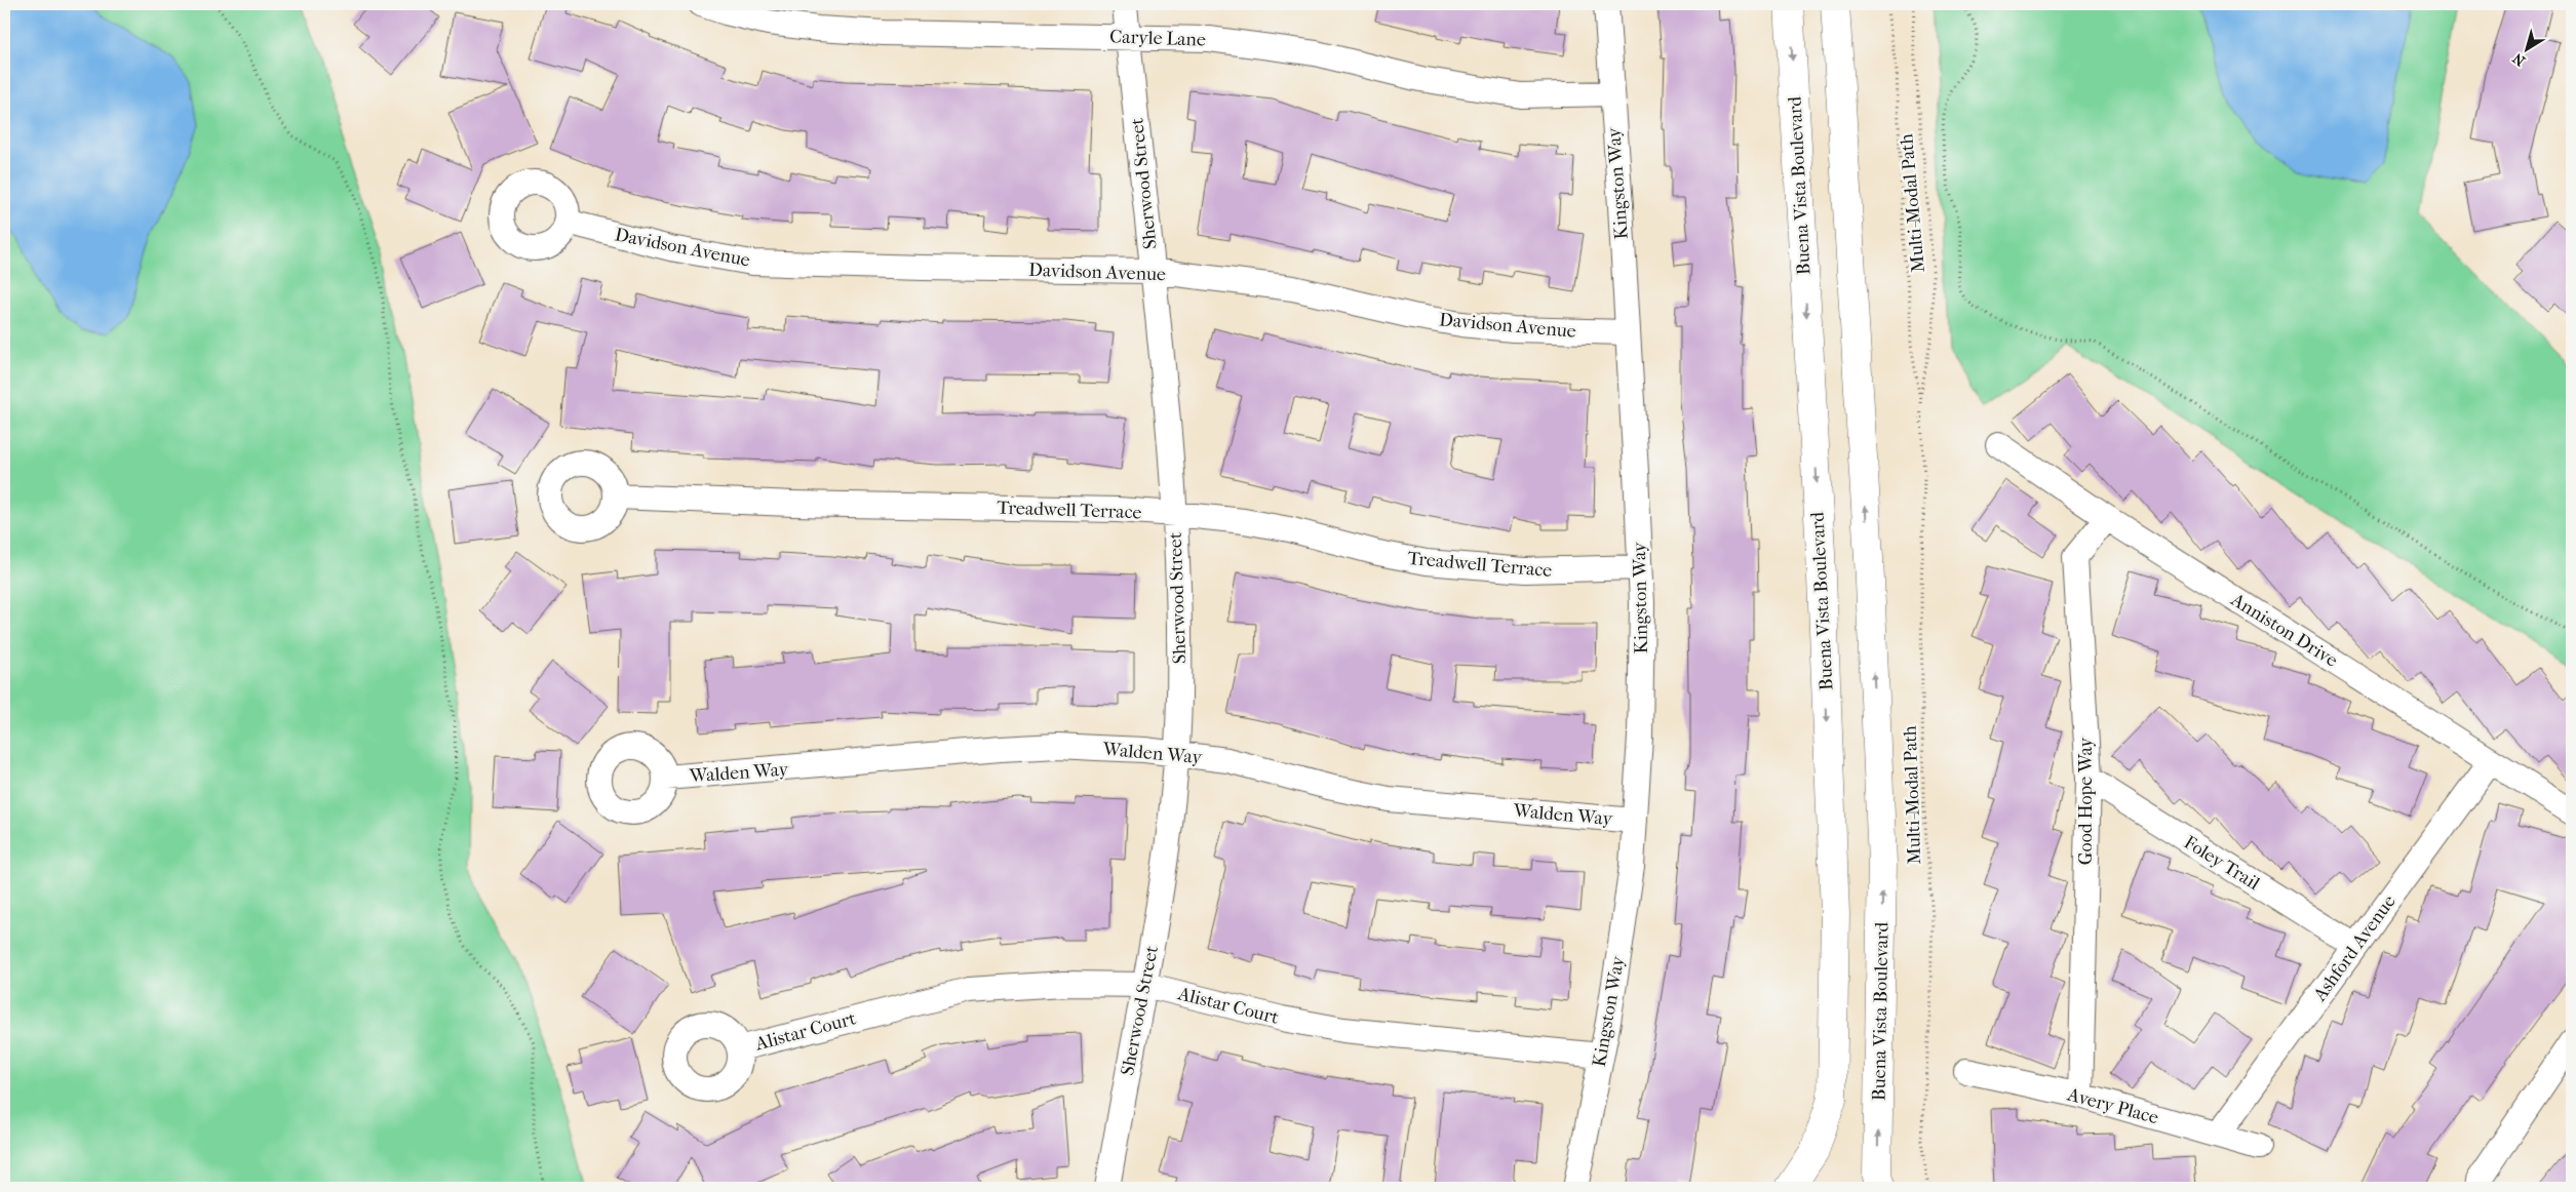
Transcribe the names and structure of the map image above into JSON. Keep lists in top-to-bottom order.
{
  "streets": {
    "main road": ["Buena Vista Boulevard"],
    "street": [
      "Caryle Lane",
      "Sherwood Street",
      "Kingston Way",
      "Davidson Avenue",
      "Treadwell Terrace",
      "Anniston Drive",
      "Walden Way",
      "Good Hope Way",
      "Foley Trail",
      "Ashford Avenue",
      "Alistar Court",
      "Avery Place"
    ],
    "path": ["Multi-Modal Path"]
  },
  "crossings": [
    ["Caryle Lane", "Sherwood Street"],
    ["Caryle Lane", "Kingston Way"],
    ["Sherwood Street", "Davidson Avenue"],
    ["Sherwood Street", "Treadwell Terrace"],
    ["Sherwood Street", "Walden Way"],
    ["Sherwood Street", "Alistar Court"],
    ["Kingston Way", "Davidson Avenue"],
    ["Kingston Way", "Treadwell Terrace"],
    ["Kingston Way", "Walden Way"],
    ["Kingston Way", "Alistar Court"],
    ["Anniston Drive", "Good Hope Way"],
    ["Anniston Drive", "Ashford Avenue"],
    ["Good Hope Way", "Foley Trail"],
    ["Good Hope Way", "Avery Place"],
    ["Foley Trail", "Ashford Avenue"],
    ["Ashford Avenue", "Avery Place"]
  ],
  "north": "bottom left"
}
